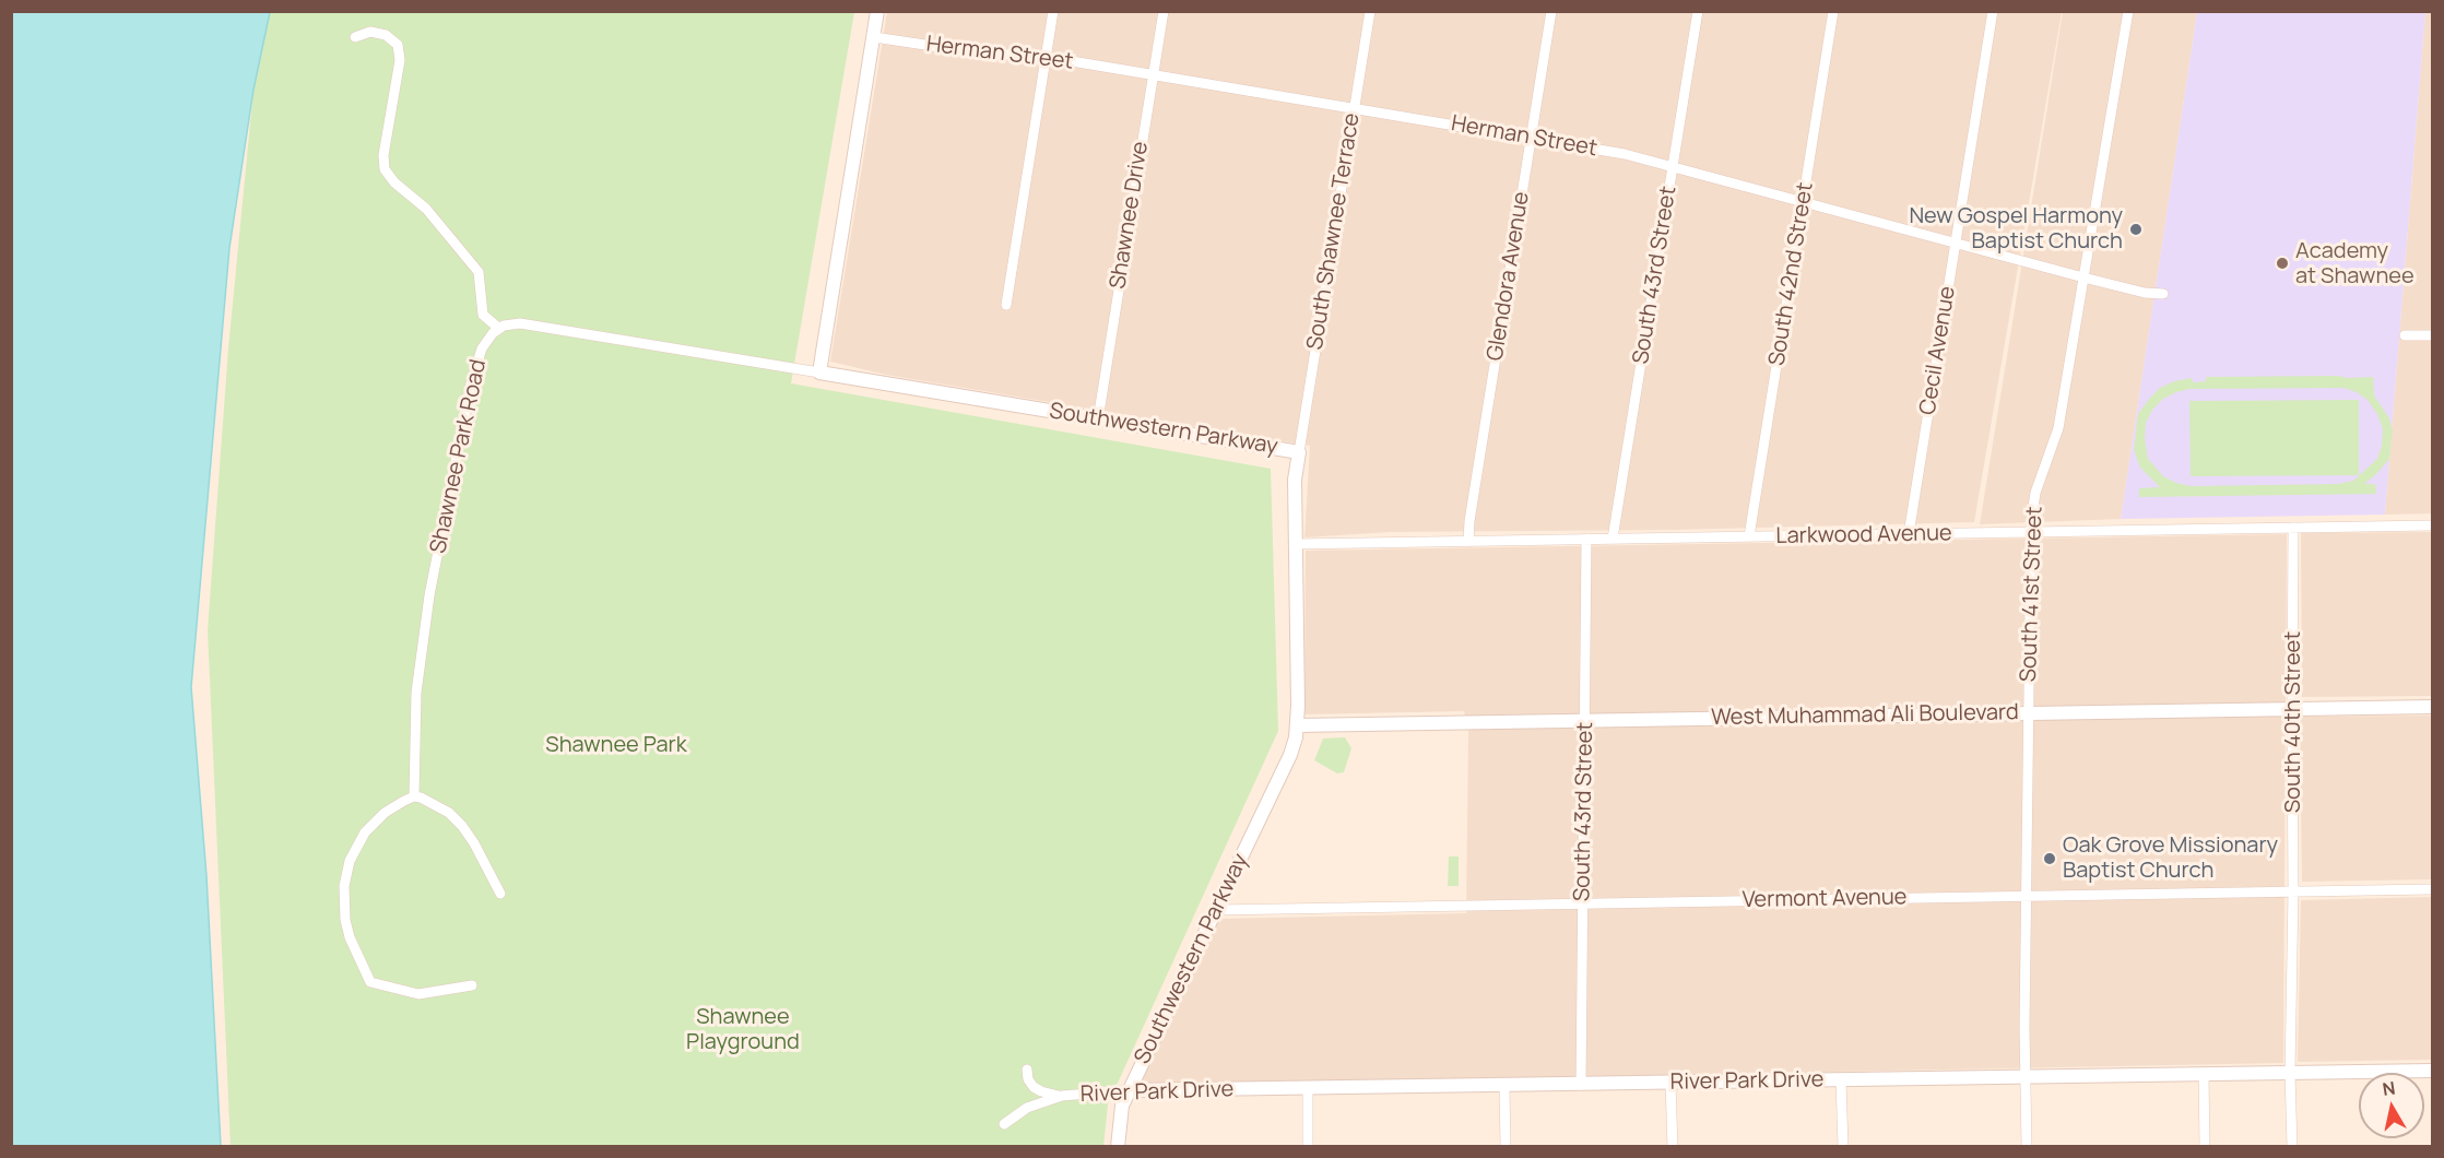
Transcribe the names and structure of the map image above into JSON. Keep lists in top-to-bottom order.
{
  "streets": {
    "street": [
      "Herman Street",
      "Shawnee Drive",
      "South Shawnee Terrace",
      "South 42nd Street",
      "South 43rd Street",
      "Glendora Avenue",
      "Cecil Avenue",
      "Southwestern Parkway",
      "Shawnee Park Road",
      "Larkwood Avenue",
      "South 41st Street",
      "West Muhammad Ali Boulevard",
      "South 40th Street",
      "Vermont Avenue",
      "River Park Drive"
    ]
  },
  "crossings": [
    ["Herman Street", "Shawnee Drive"],
    ["Herman Street", "South Shawnee Terrace"],
    ["Herman Street", "South 42nd Street"],
    ["Herman Street", "South 43rd Street"],
    ["Herman Street", "Glendora Avenue"],
    ["Herman Street", "Cecil Avenue"],
    ["Herman Street", "South 41st Street"],
    ["Shawnee Drive", "Southwestern Parkway"],
    ["South Shawnee Terrace", "Southwestern Parkway"],
    ["South 42nd Street", "Larkwood Avenue"],
    ["South 43rd Street", "Larkwood Avenue"],
    ["South 43rd Street", "West Muhammad Ali Boulevard"],
    ["South 43rd Street", "Vermont Avenue"],
    ["South 43rd Street", "River Park Drive"],
    ["Glendora Avenue", "Larkwood Avenue"],
    ["Cecil Avenue", "Larkwood Avenue"],
    ["Southwestern Parkway", "Larkwood Avenue"],
    ["Southwestern Parkway", "West Muhammad Ali Boulevard"],
    ["Southwestern Parkway", "Vermont Avenue"],
    ["Southwestern Parkway", "River Park Drive"],
    ["Larkwood Avenue", "South 41st Street"],
    ["Larkwood Avenue", "South 40th Street"],
    ["South 41st Street", "West Muhammad Ali Boulevard"],
    ["South 41st Street", "Vermont Avenue"],
    ["South 41st Street", "River Park Drive"],
    ["West Muhammad Ali Boulevard", "South 40th Street"],
    ["South 40th Street", "Vermont Avenue"],
    ["South 40th Street", "River Park Drive"]
  ],
  "parks": ["Shawnee Park", "Shawnee Playground"],
  "places": ["New Gospel Harmony Baptist Church", "Academy at Shawnee", "Oak Grove Missionary Baptist Church"],
  "north": "top"
}
